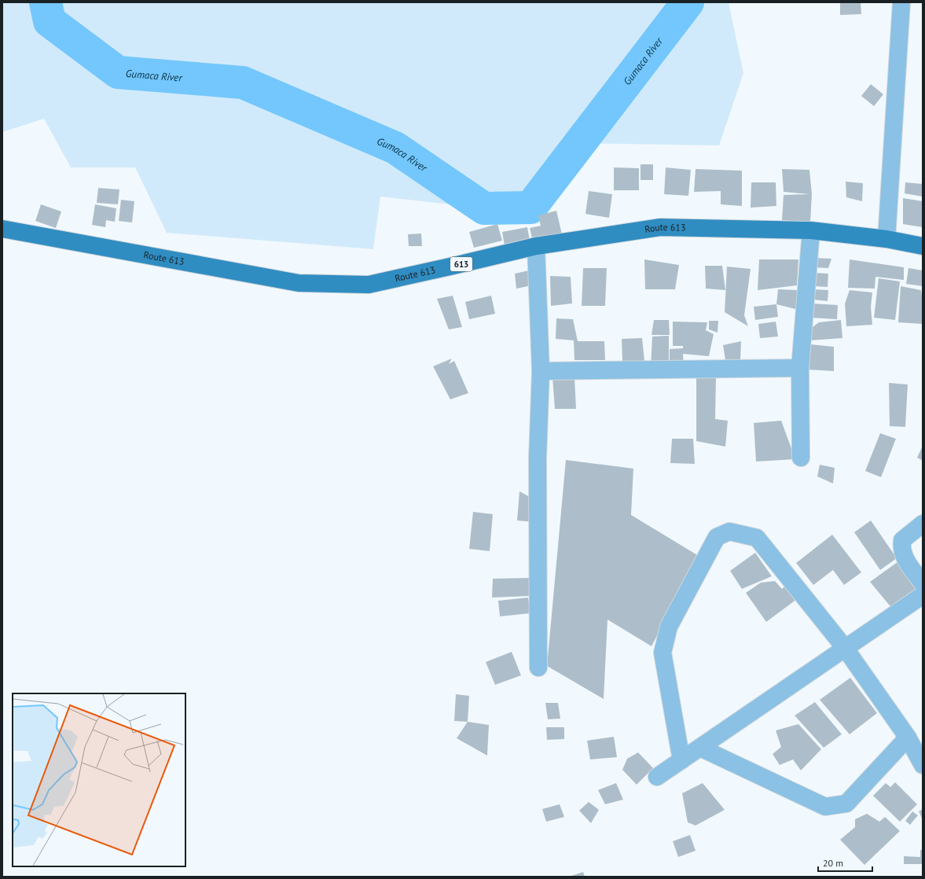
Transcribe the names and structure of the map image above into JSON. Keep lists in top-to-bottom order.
{
  "streets": {
    "main road": ["Route 613", "613"]
  },
  "water": ["Gumaca River"],
  "scale_bar": "20 m"
}
